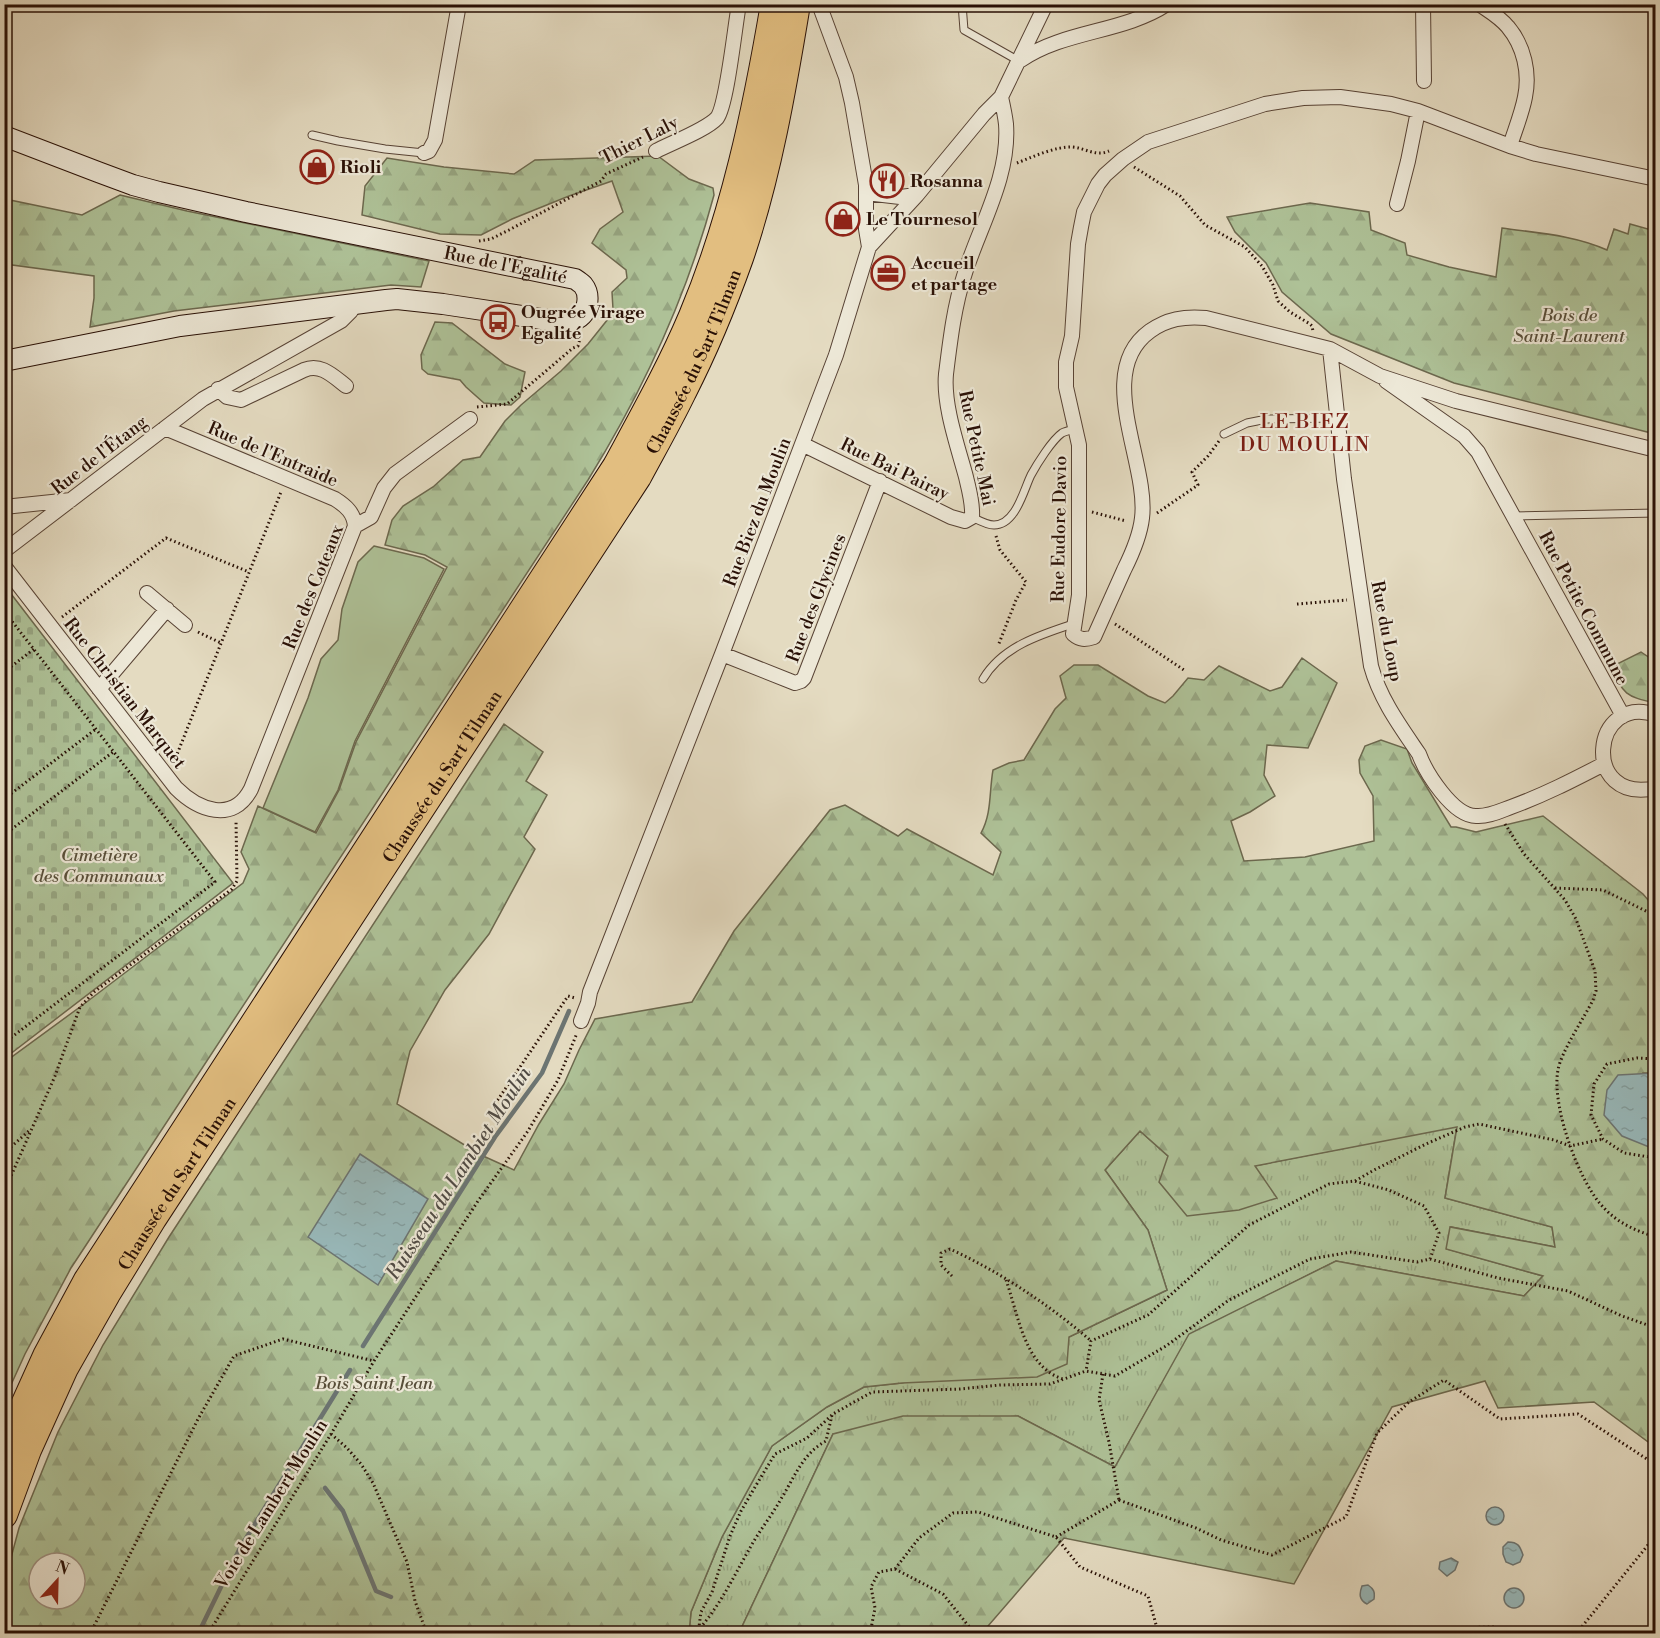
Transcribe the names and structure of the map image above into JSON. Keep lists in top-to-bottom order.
{
  "streets": {
    "highway": ["Chaussée du Sart Tilman"],
    "street": [
      "Thier Laly",
      "Rue de l'Égalité",
      "Rue Petite Mai",
      "Rue de l'Entraide",
      "Rue de l'Étang",
      "Rue Bai Pairay",
      "Rue Biez du Moulin",
      "Rue Eudore Davio",
      "Rue des Coteaux",
      "Rue des Glycines",
      "Rue Petite Commune",
      "Rue du Loup",
      "Rue Christian Marquet"
    ],
    "path": ["Voie de Lambert Moulin"]
  },
  "crossings": [
    ["Rue Petite Mai", "Rue Bai Pairay"],
    ["Rue Petite Mai", "Rue Eudore Davio"],
    ["Rue de l'Entraide", "Rue de l'Étang"],
    ["Rue de l'Entraide", "Rue des Coteaux"],
    ["Rue Bai Pairay", "Rue Biez du Moulin"],
    ["Rue Bai Pairay", "Rue des Glycines"],
    ["Rue Biez du Moulin", "Rue des Glycines"],
    ["Rue Biez du Moulin", "Voie de Lambert Moulin"],
    ["Rue Eudore Davio", "Rue Petite Commune"],
    ["Rue Eudore Davio", "Rue du Loup"],
    ["Rue des Coteaux", "Rue Christian Marquet"]
  ],
  "districts": ["LE BIEZ DU MOULIN"],
  "water": ["Ruisseau du Lambiet Moulin"],
  "parks": ["Bois de Saint-Laurent", "Cimetière des Communaux", "Bois Saint Jean"],
  "places": {
    "shop": ["Rioli", "Le Tournesol"],
    "restaurant": ["Rosanna"],
    "office": ["Accueil et partage"],
    "bus stop": ["Ougrée Virage Egalité"]
  },
  "north": "top"
}
